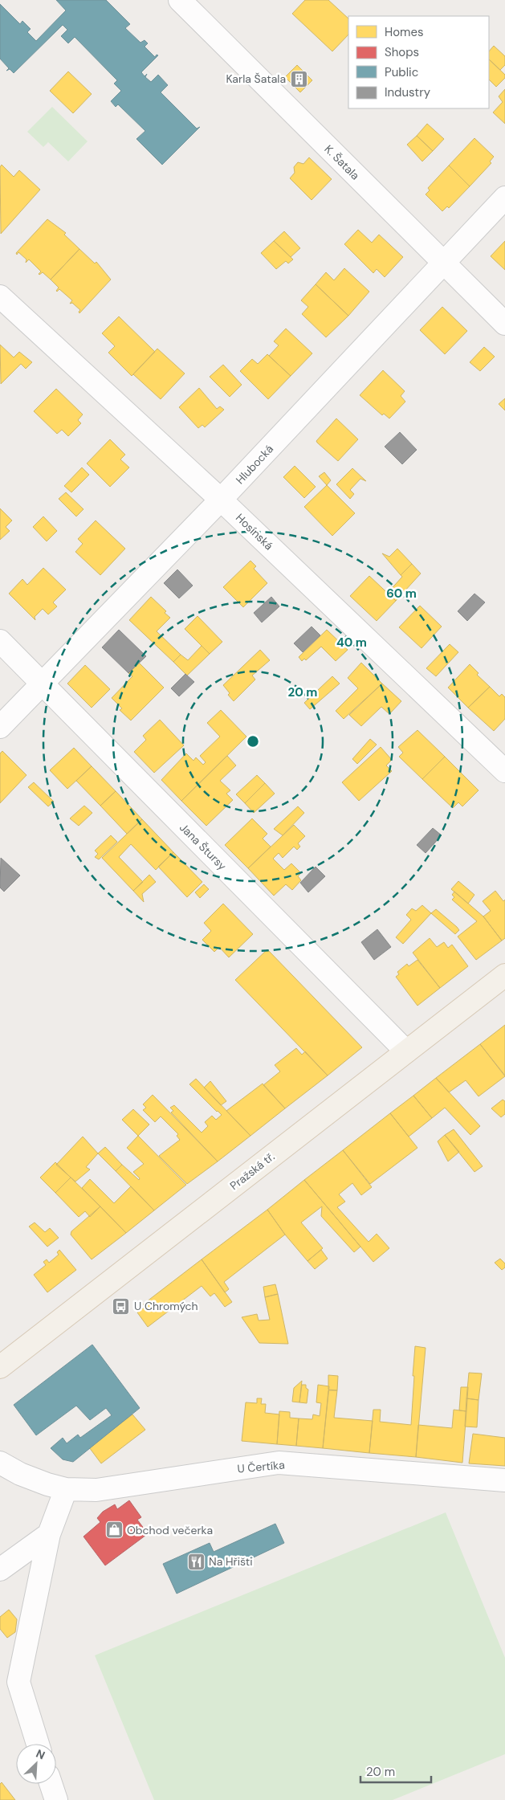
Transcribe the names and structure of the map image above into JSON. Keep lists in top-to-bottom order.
{
  "streets": {
    "main road": ["Pražská tř."],
    "street": [
      "K. Šatala",
      "Hlubocká",
      "Hosínská",
      "Jana Štursy",
      "U Čertíka"
    ]
  },
  "crossings": [
    ["K. Šatala", "Hlubocká"],
    ["Hlubocká", "Hosínská"],
    ["Hlubocká", "Jana Štursy"],
    ["Jana Štursy", "Pražská tř."]
  ],
  "places": {
    "building": ["Karla Šatala"],
    "bus stop": ["U Chromých"],
    "shop": ["Obchod večerka"],
    "restaurant": ["Na Hřišti"]
  },
  "legend": [
    "Homes",
    "Shops",
    "Public",
    "Industry"
  ],
  "scale_bar": "20 m",
  "north": "top right",
  "rings": ["60 m", "40 m", "20 m"]
}
